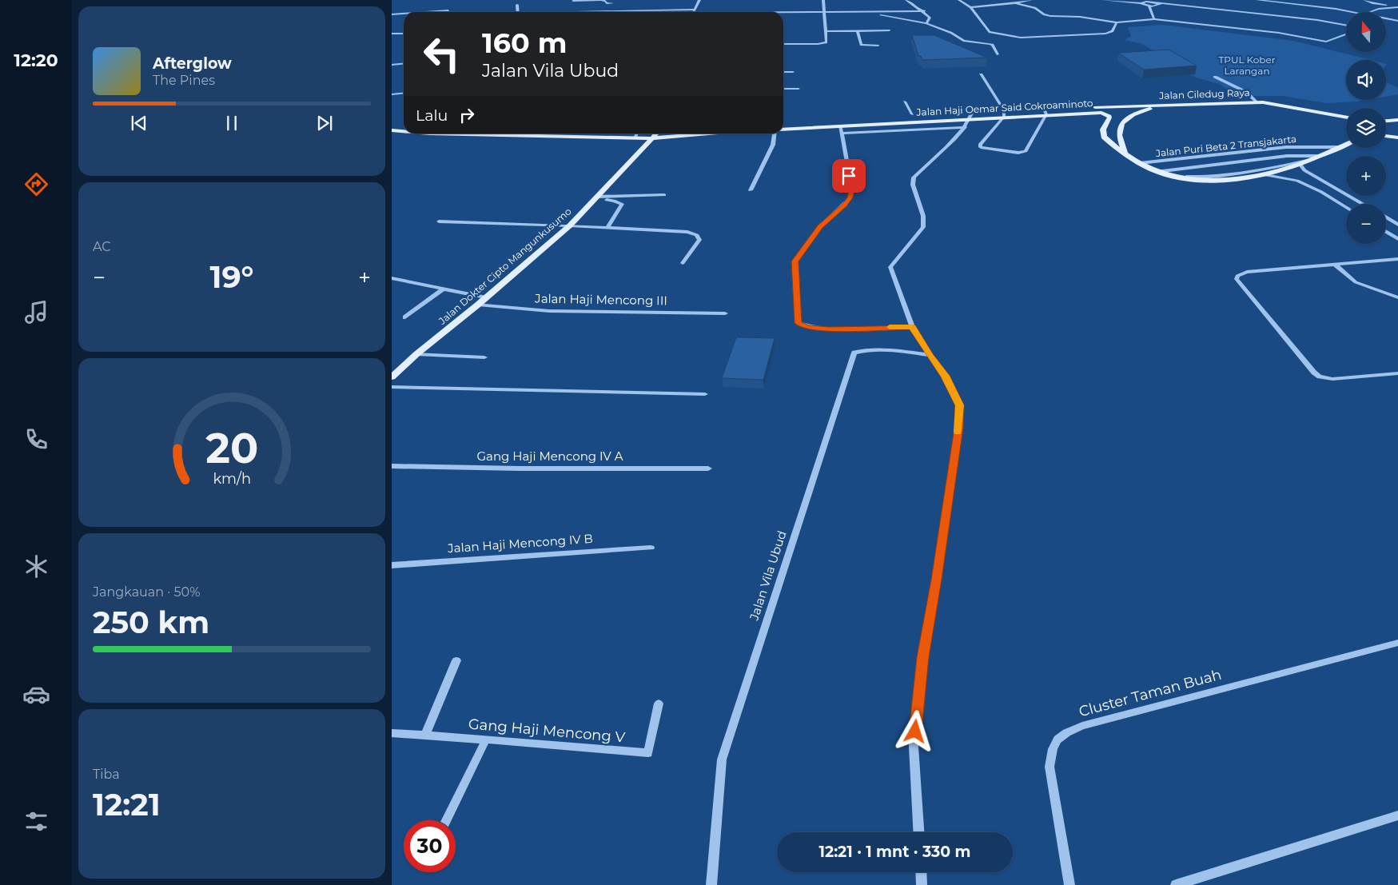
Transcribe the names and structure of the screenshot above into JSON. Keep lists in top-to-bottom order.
{
  "streets": {
    "main road": ["Jalan Ciledug Raya", "Jalan Haji Oemar Said Cokroaminoto", "Jalan Dokter Cipto Mangunkusumo"],
    "street": [
      "Jalan Puri Beta 2 Transjakarta",
      "Jalan Haji Mencong III",
      "Gang Haji Mencong IV A",
      "Jalan Haji Mencong IV B",
      "Jalan Vila Ubud",
      "Cluster Taman Buah",
      "Gang Haji Mencong V"
    ]
  },
  "crossings": [
    ["Jalan Ciledug Raya", "Jalan Haji Oemar Said Cokroaminoto"],
    ["Jalan Haji Oemar Said Cokroaminoto", "Jalan Puri Beta 2 Transjakarta"],
    ["Jalan Dokter Cipto Mangunkusumo", "Jalan Haji Mencong III"]
  ],
  "parks": ["TPUL Kober Larangan"],
  "north": "top",
  "page": {
    "tabs": "12:20",
    "map_buttons": ["+", "−"],
    "turn": ["160 m", "Jalan Vila Ubud"],
    "song": ["Afterglow", "The Pines"],
    "then": "Lalu",
    "tile": [
      "AC",
      ["Jangkauan · 50%", "250 km"],
      ["Tiba", "12:21"]
    ],
    "heat": ["−", "19°", "+"],
    "limit": "30",
    "trip": "12:21 · 1 mnt · 330 m",
    "gauge": ["20", "km/h"]
  }
}
